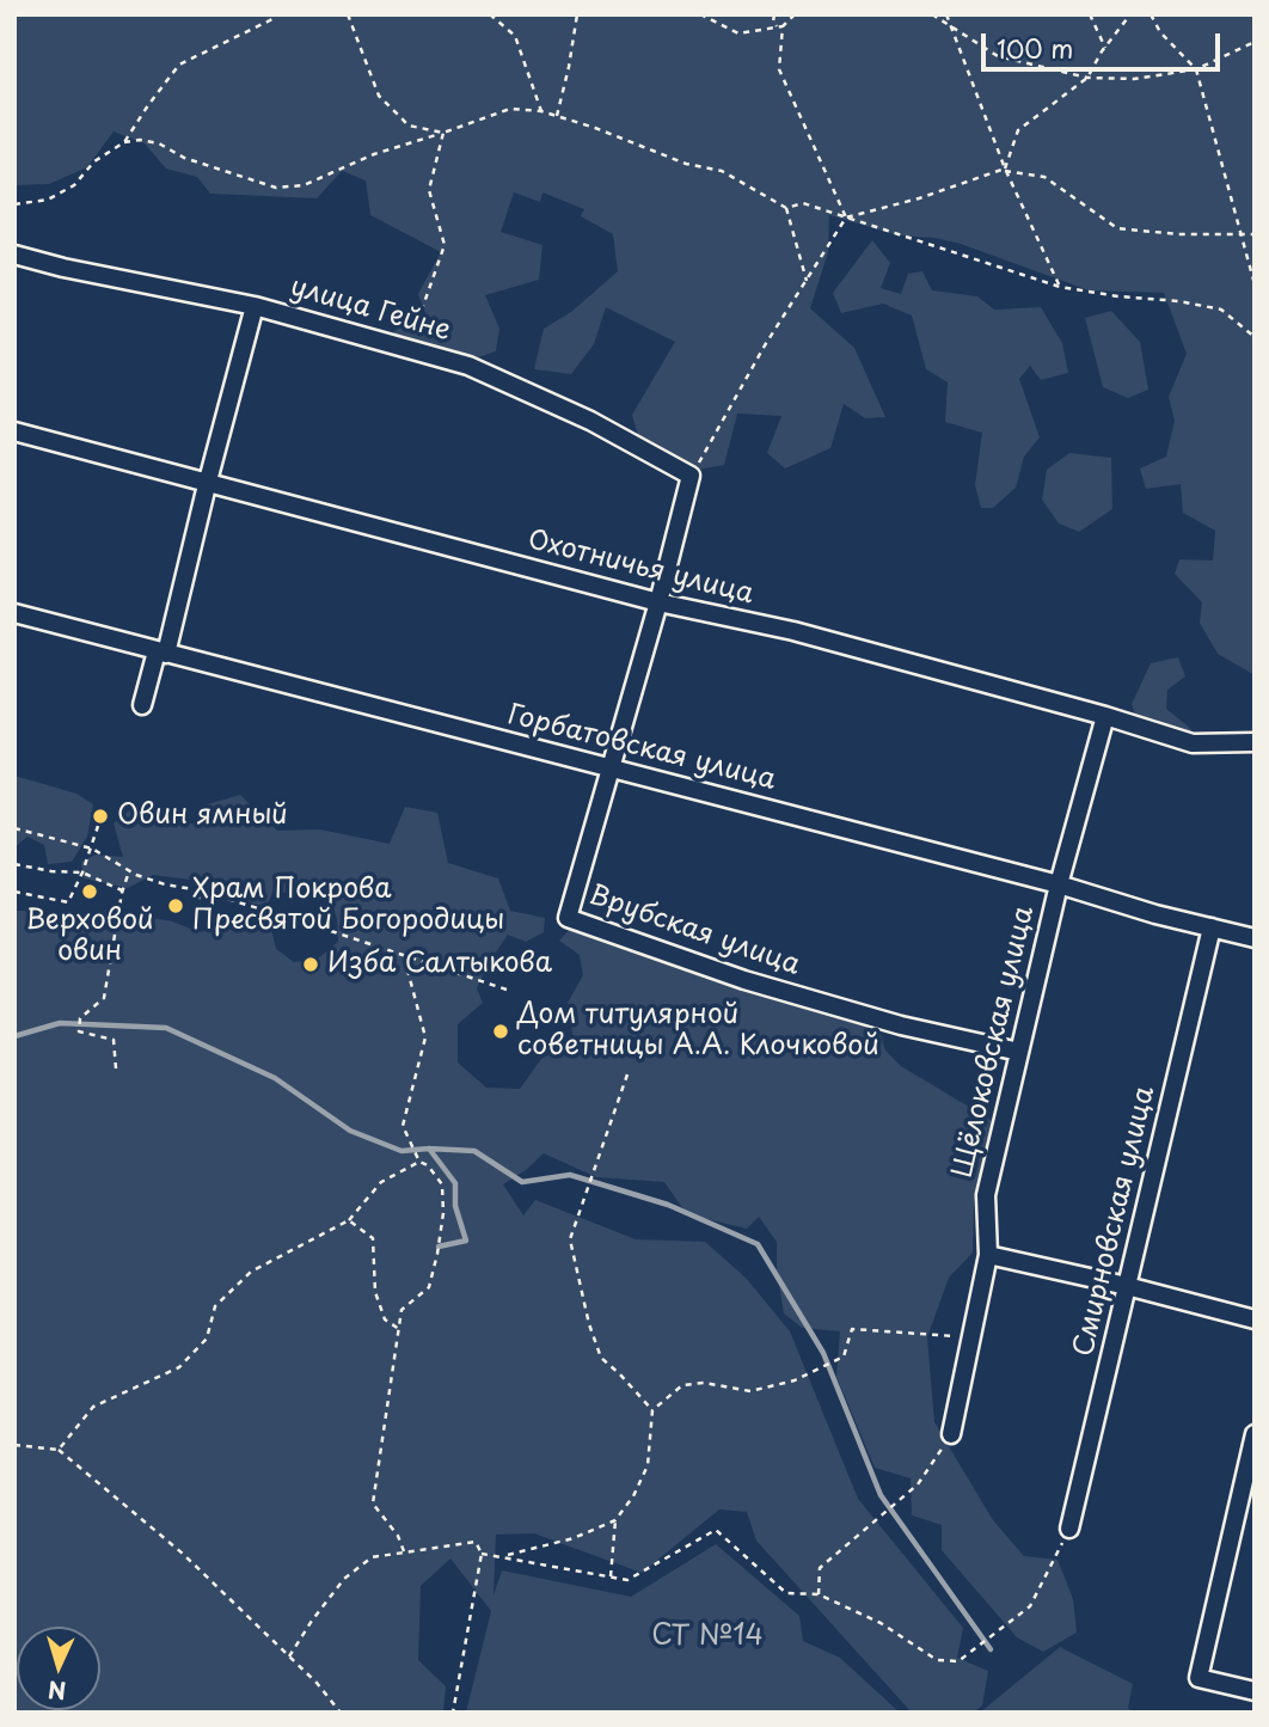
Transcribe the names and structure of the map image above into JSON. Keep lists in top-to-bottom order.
{
  "streets": {
    "street": [
      "улица Гейне",
      "Охотничья улица",
      "Горбатовская улица",
      "Врубская улица",
      "Щёлоковская улица",
      "Смирновская улица"
    ]
  },
  "crossings": [
    ["улица Гейне", "Врубская улица"],
    ["Охотничья улица", "Врубская улица"],
    ["Охотничья улица", "Щёлоковская улица"],
    ["Горбатовская улица", "Врубская улица"],
    ["Горбатовская улица", "Щёлоковская улица"],
    ["Горбатовская улица", "Смирновская улица"],
    ["Врубская улица", "Щёлоковская улица"]
  ],
  "parks": ["СТ №14"],
  "places": [
    "Овин ямный",
    "Верховой овин",
    "Храм Покрова Пресвятой Богородицы",
    "Изба Салтыкова",
    "Дом титулярной советницы А.А. Клочковой"
  ],
  "scale_bar": "100 m",
  "north": "bottom"
}
